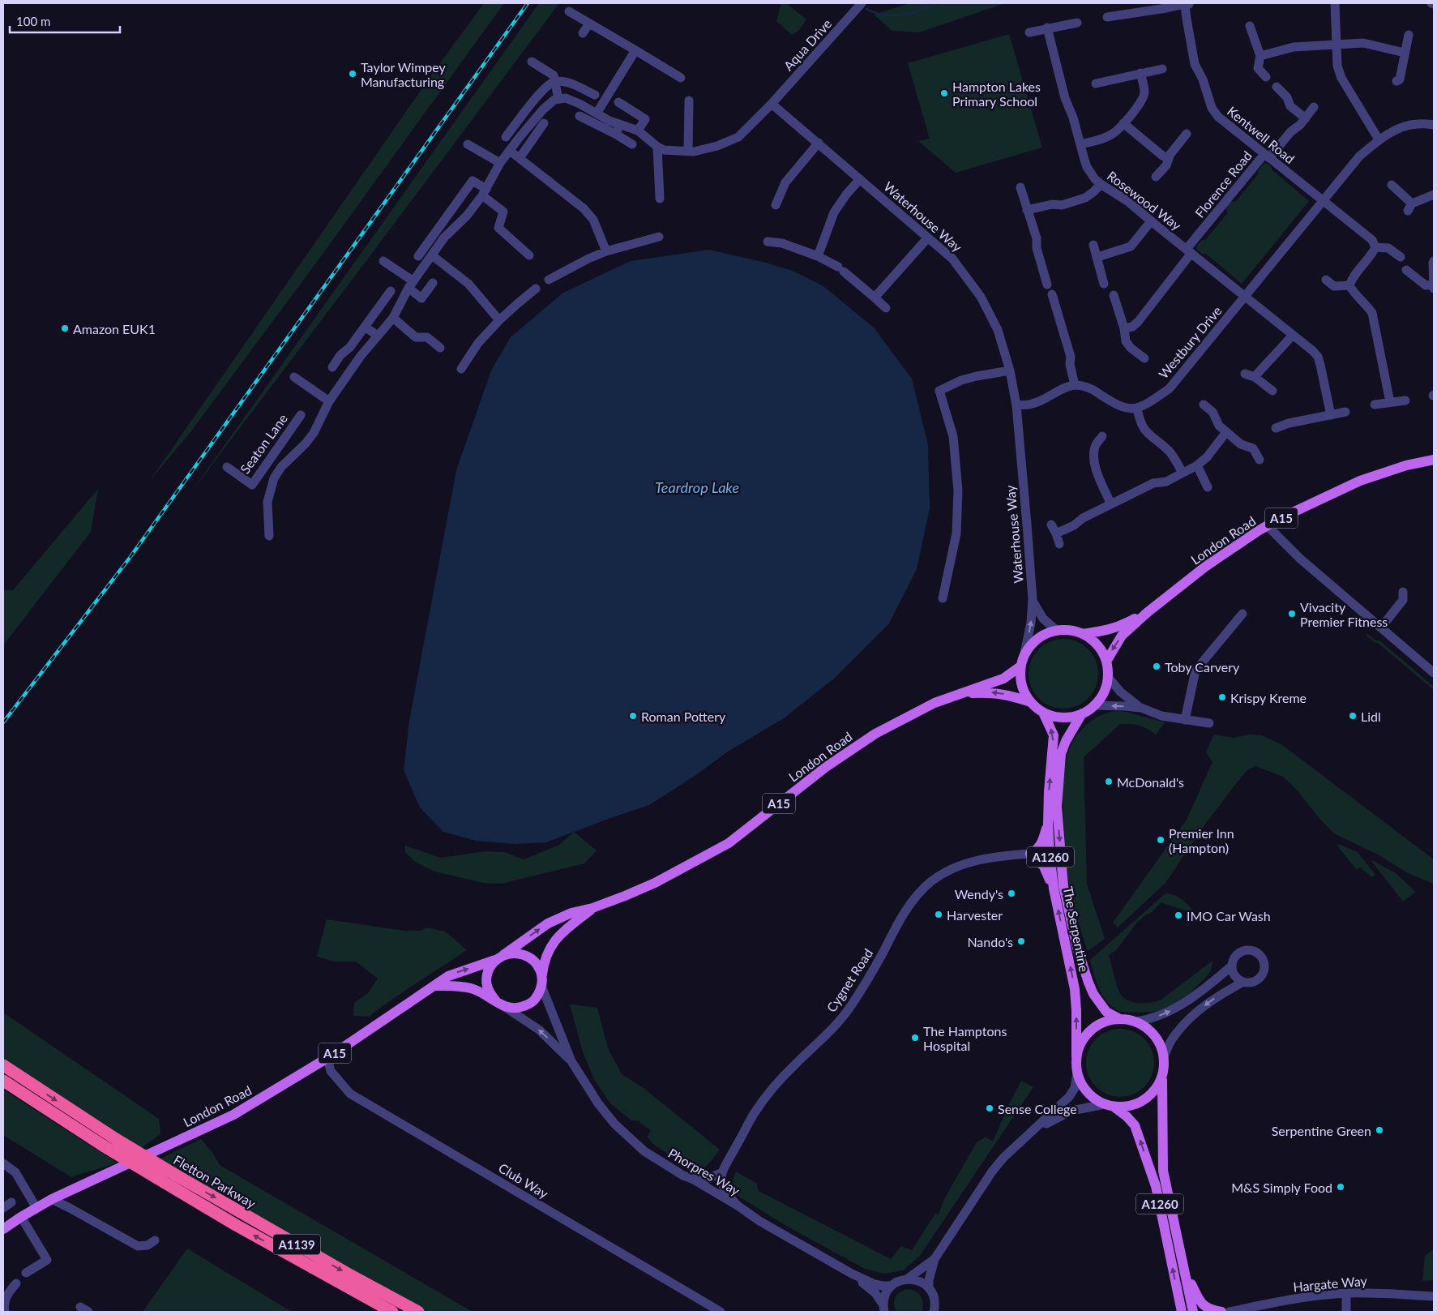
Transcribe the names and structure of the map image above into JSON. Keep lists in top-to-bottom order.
{
  "streets": {
    "highway": ["Fletton Parkway", "A1139"],
    "main road": [
      "A15",
      "London Road",
      "A1260",
      "The Serpentine"
    ],
    "street": [
      "Aqua Drive",
      "Kentwell Road",
      "Florence Road",
      "Rosewood Way",
      "Waterhouse Way",
      "Westbury Drive",
      "Seaton Lane",
      "Cygnet Road",
      "Phorpres Way",
      "Club Way",
      "Hargate Way"
    ]
  },
  "crossings": [
    ["Aqua Drive", "Waterhouse Way"],
    ["Kentwell Road", "Florence Road"],
    ["Kentwell Road", "Westbury Drive"],
    ["Florence Road", "Rosewood Way"],
    ["Rosewood Way", "Westbury Drive"],
    ["Waterhouse Way", "London Road"],
    ["Waterhouse Way", "The Serpentine"],
    ["A15", "London Road"],
    ["A15", "Phorpres Way"],
    ["London Road", "The Serpentine"],
    ["London Road", "Phorpres Way"],
    ["London Road", "Club Way"],
    ["A1260", "The Serpentine"]
  ],
  "water": ["Teardrop Lake"],
  "places": [
    "Taylor Wimpey Manufacturing",
    "Hampton Lakes Primary School",
    "Amazon EUK1",
    "Vivacity Premier Fitness",
    "Toby Carvery",
    "Krispy Kreme",
    "Roman Pottery",
    "Lidl",
    "McDonald's",
    "Premier Inn (Hampton)",
    "Wendy's",
    "Harvester",
    "IMO Car Wash",
    "Nando's",
    "The Hamptons Hospital",
    "Sense College",
    "Serpentine Green",
    "M&S Simply Food"
  ],
  "scale_bar": "100 m"
}
